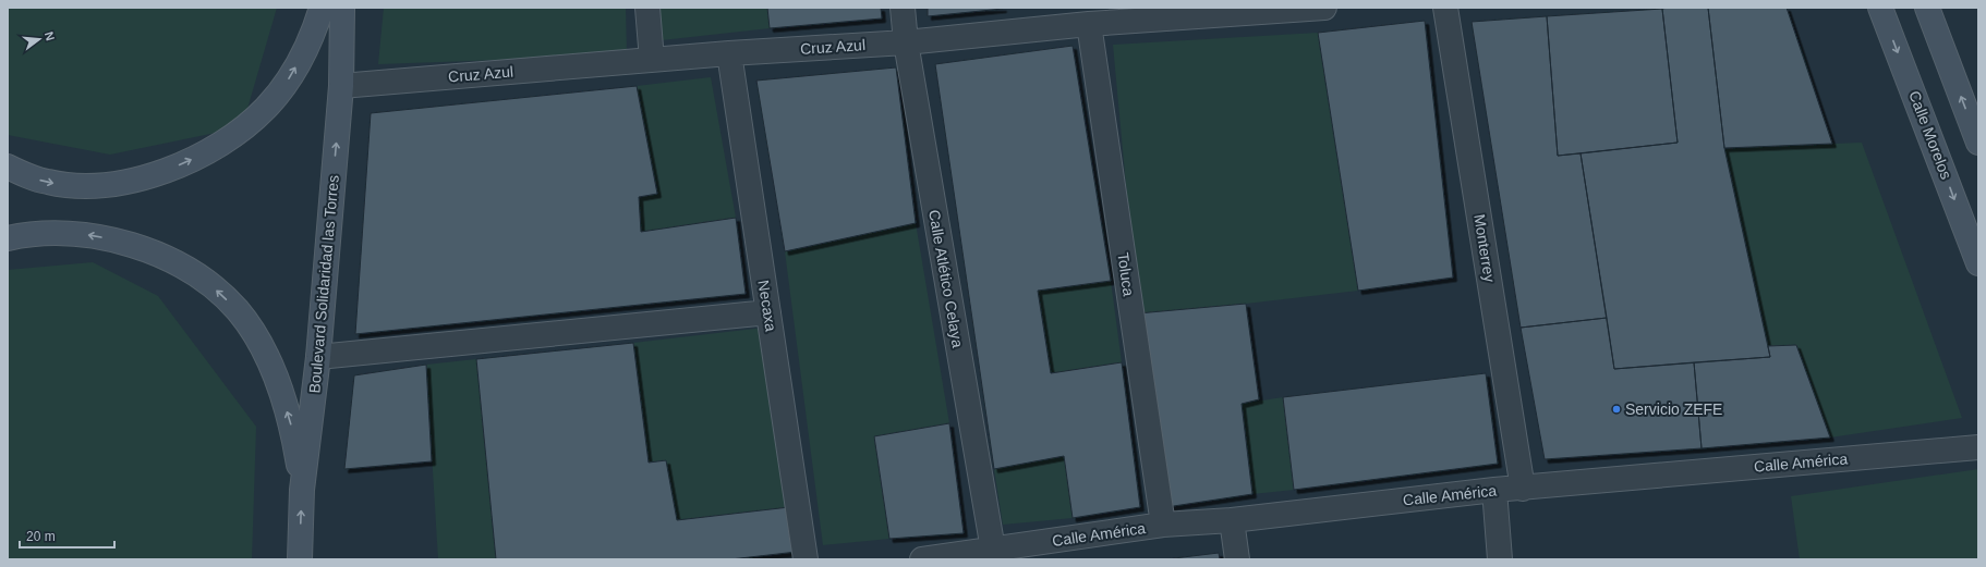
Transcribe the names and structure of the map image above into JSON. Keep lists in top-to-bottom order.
{
  "streets": {
    "main road": ["Calle Morelos", "Boulevard Solidaridad las Torres"],
    "street": [
      "Cruz Azul",
      "Monterrey",
      "Toluca",
      "Calle Atlético Celaya",
      "Necaxa",
      "Calle América"
    ]
  },
  "crossings": [
    ["Cruz Azul", "Toluca"],
    ["Cruz Azul", "Calle Atlético Celaya"],
    ["Cruz Azul", "Boulevard Solidaridad las Torres"],
    ["Cruz Azul", "Necaxa"],
    ["Monterrey", "Calle América"],
    ["Toluca", "Calle América"],
    ["Calle Atlético Celaya", "Calle América"]
  ],
  "one_way": ["Boulevard Solidaridad las Torres"],
  "places": ["Servicio ZEFE"],
  "scale_bar": "20 m",
  "north": "right"
}
